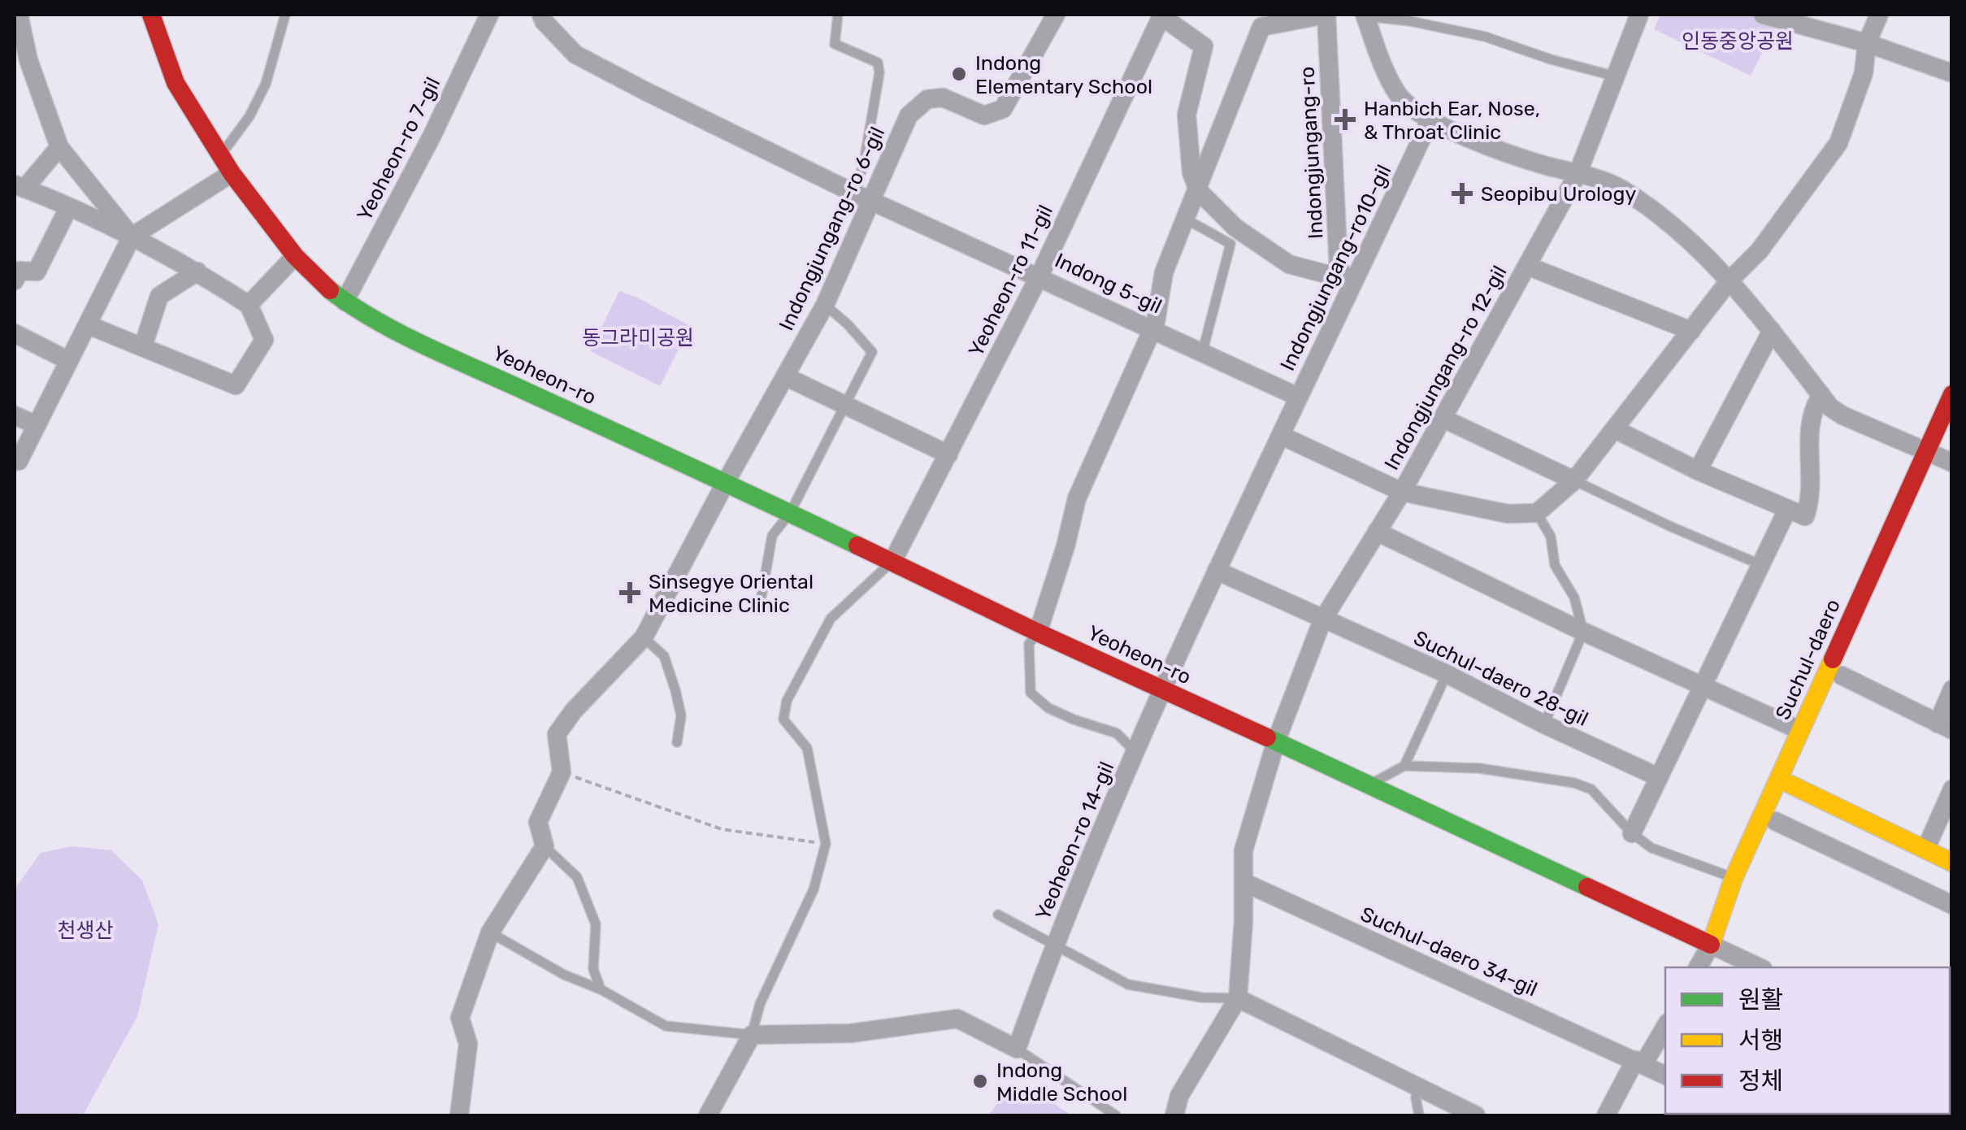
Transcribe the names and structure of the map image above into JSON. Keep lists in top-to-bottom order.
{
  "streets": {
    "street": [
      "Yeoheon-ro 7-gil",
      "Indongjungang-ro",
      "Indongjungang-ro 6-gil",
      "Indongjungang-ro10-gil",
      "Yeoheon-ro 11-gil",
      "Indong 5-gil",
      "Indongjungang-ro 12-gil",
      "Yeoheon-ro",
      "Suchul-daero",
      "Suchul-daero 28-gil",
      "Yeoheon-ro 14-gil",
      "Suchul-daero 34-gil"
    ]
  },
  "crossings": [
    ["Yeoheon-ro 7-gil", "Yeoheon-ro"],
    ["Indongjungang-ro", "Indongjungang-ro10-gil"],
    ["Indongjungang-ro 6-gil", "Indong 5-gil"],
    ["Indongjungang-ro 6-gil", "Yeoheon-ro"],
    ["Indongjungang-ro10-gil", "Indong 5-gil"],
    ["Indongjungang-ro10-gil", "Yeoheon-ro"],
    ["Indongjungang-ro10-gil", "Yeoheon-ro 14-gil"],
    ["Yeoheon-ro 11-gil", "Indong 5-gil"],
    ["Yeoheon-ro 11-gil", "Yeoheon-ro"],
    ["Indongjungang-ro 12-gil", "Yeoheon-ro"],
    ["Indongjungang-ro 12-gil", "Suchul-daero 28-gil"],
    ["Indongjungang-ro 12-gil", "Yeoheon-ro 14-gil"],
    ["Indongjungang-ro 12-gil", "Suchul-daero 34-gil"],
    ["Yeoheon-ro", "Suchul-daero"],
    ["Yeoheon-ro", "Yeoheon-ro 14-gil"]
  ],
  "parks": ["인동중앙공원", "동그라미공원", "천생산"],
  "places": {
    "other": ["Indong Elementary School", "Indong Middle School"],
    "health": ["Hanbich Ear, Nose, & Throat Clinic", "Seopibu Urology", "Sinsegye Oriental Medicine Clinic"]
  },
  "legend": ["원활", "서행", "정체"]
}
